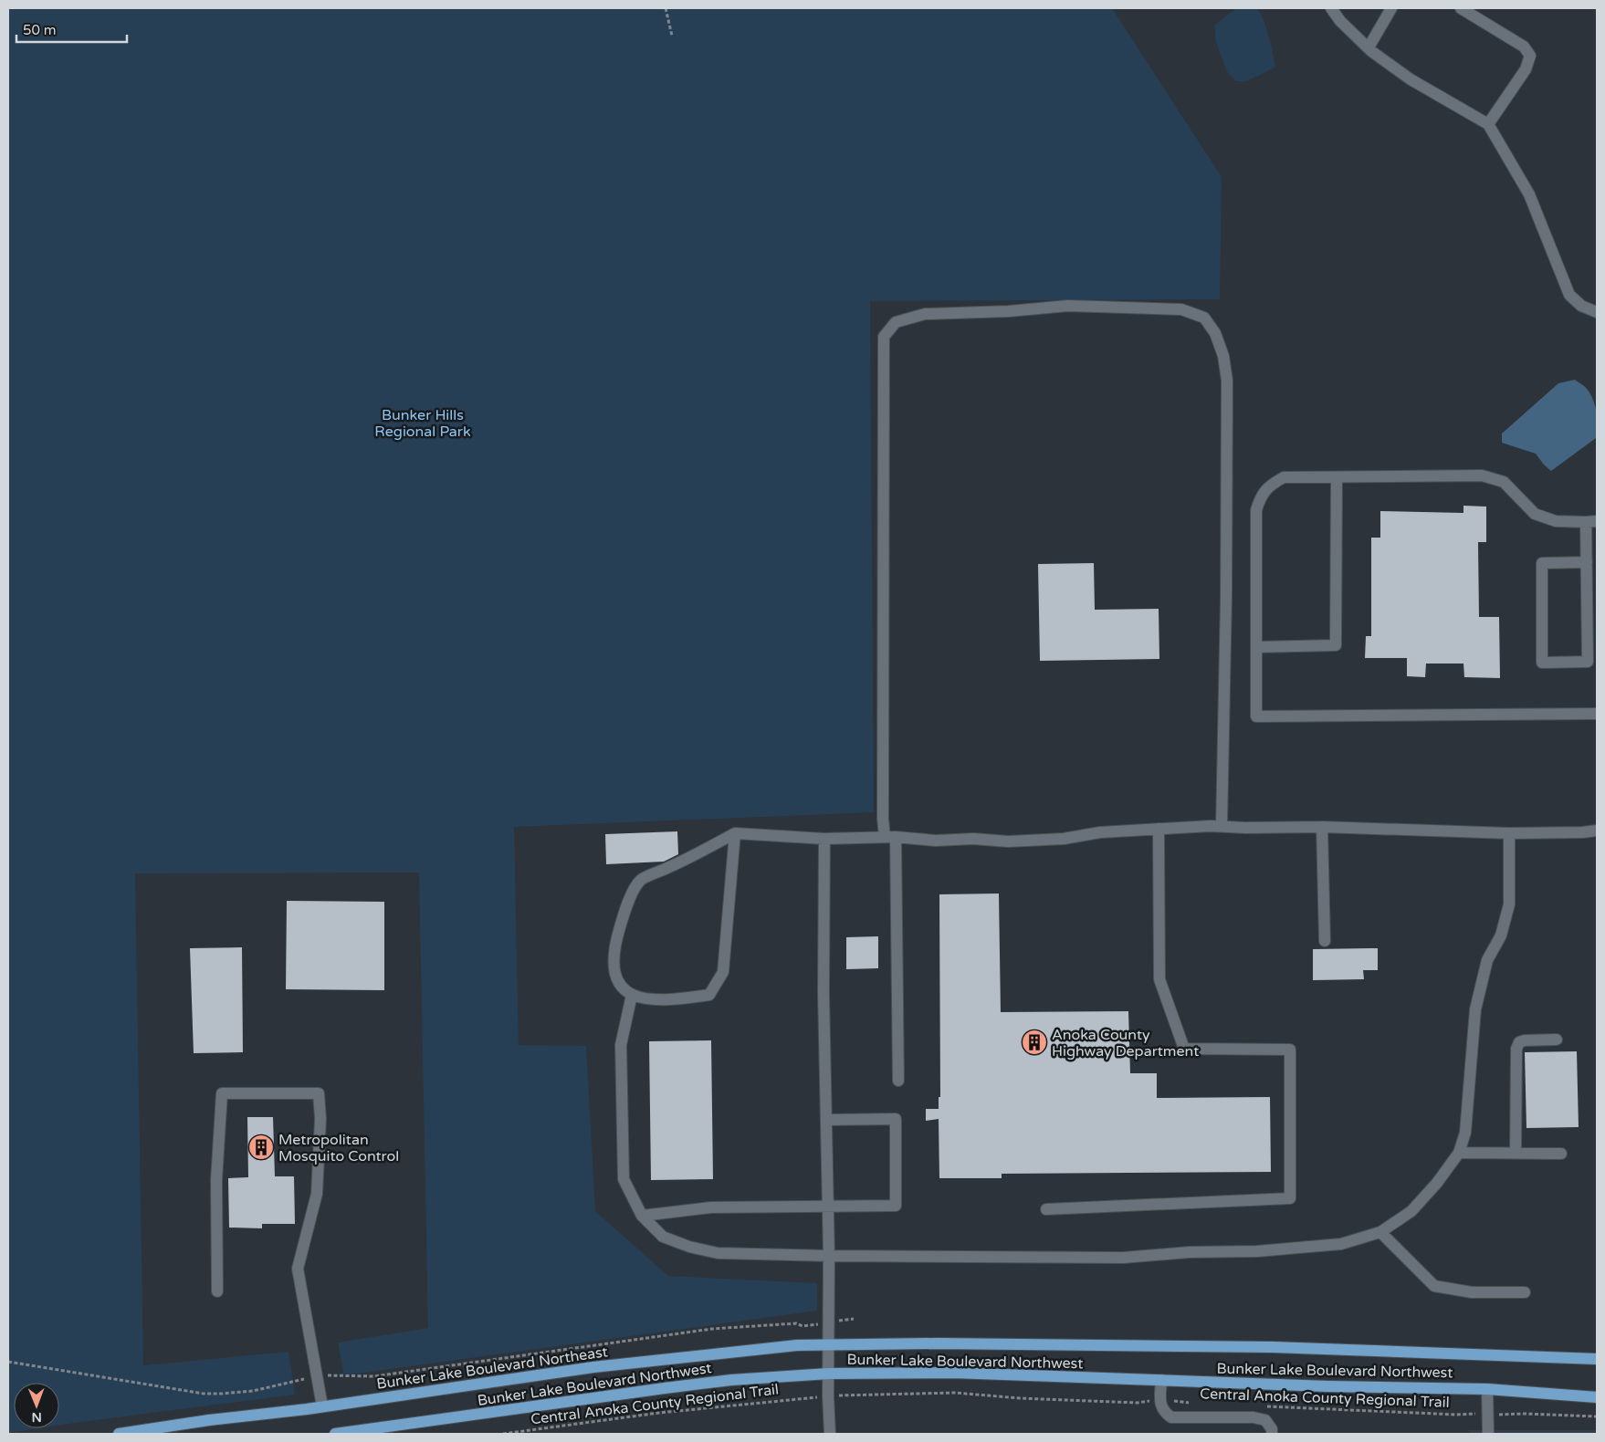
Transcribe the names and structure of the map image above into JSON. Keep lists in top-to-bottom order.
{
  "streets": {
    "main road": ["Bunker Lake Boulevard Northwest", "Bunker Lake Boulevard Northeast"],
    "path": ["Central Anoka County Regional Trail"]
  },
  "crossings": [
    ["Bunker Lake Boulevard Northwest", "Bunker Lake Boulevard Northeast"]
  ],
  "parks": ["Bunker Hills Regional Park"],
  "places": {
    "building": ["Anoka County Highway Department", "Metropolitan Mosquito Control"]
  },
  "scale_bar": "50 m",
  "north": "bottom"
}
